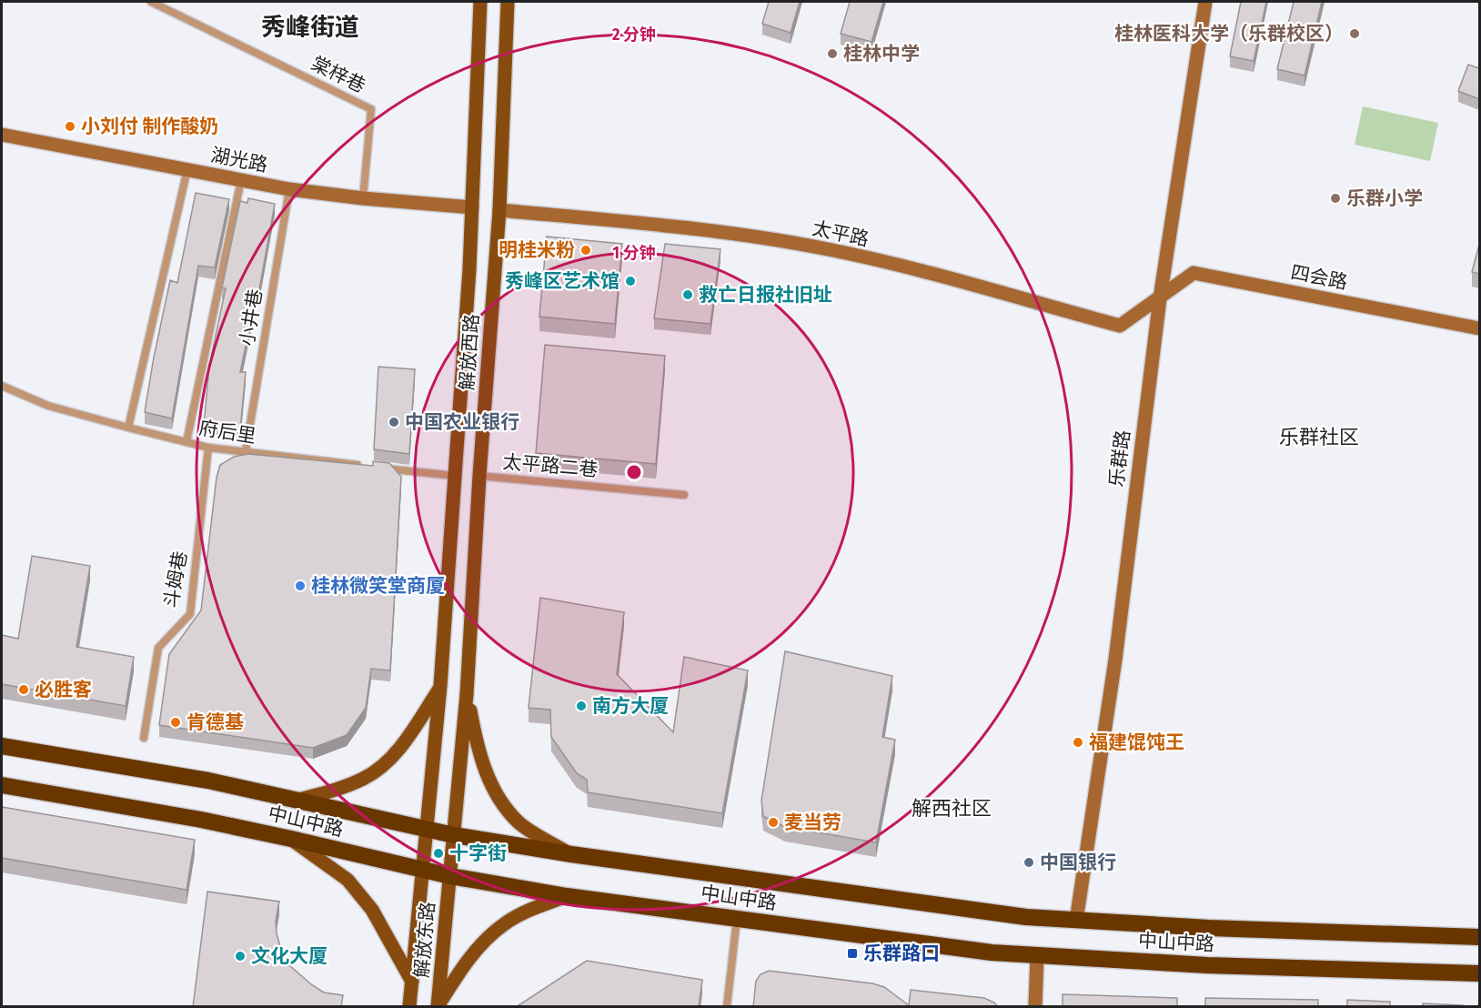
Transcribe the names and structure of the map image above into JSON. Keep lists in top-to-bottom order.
{
  "streets": {
    "highway": ["中山中路"],
    "main road": ["解放西路", "解放东路"],
    "street": [
      "湖光路",
      "太平路",
      "四会路",
      "乐群路"
    ],
    "lane": [
      "棠梓巷",
      "小井巷",
      "府后里",
      "太平路二巷",
      "斗姆巷"
    ]
  },
  "crossings": [
    ["棠梓巷", "湖光路"],
    ["湖光路", "小井巷"],
    ["湖光路", "解放西路"],
    ["太平路", "四会路"],
    ["太平路", "解放西路"],
    ["太平路", "乐群路"],
    ["四会路", "乐群路"],
    ["小井巷", "府后里"],
    ["解放西路", "太平路二巷"],
    ["解放西路", "中山中路"],
    ["解放西路", "解放东路"],
    ["府后里", "斗姆巷"],
    ["乐群路", "中山中路"],
    ["中山中路", "解放东路"]
  ],
  "districts": ["秀峰街道", "乐群社区", "解西社区"],
  "places": {
    "other": [
      "桂林医科大学（乐群校区）",
      "桂林中学",
      "小刘付 制作酸奶",
      "乐群小学",
      "明桂米粉",
      "秀峰区艺术馆",
      "救亡日报社旧址",
      "中国农业银行",
      "桂林微笑堂商厦",
      "必胜客",
      "南方大厦",
      "肯德基",
      "福建馄饨王",
      "麦当劳",
      "十字街",
      "中国银行",
      "文化大厦"
    ],
    "transit": ["乐群路口"]
  },
  "rings": ["2 分钟", "1 分钟"]
}
